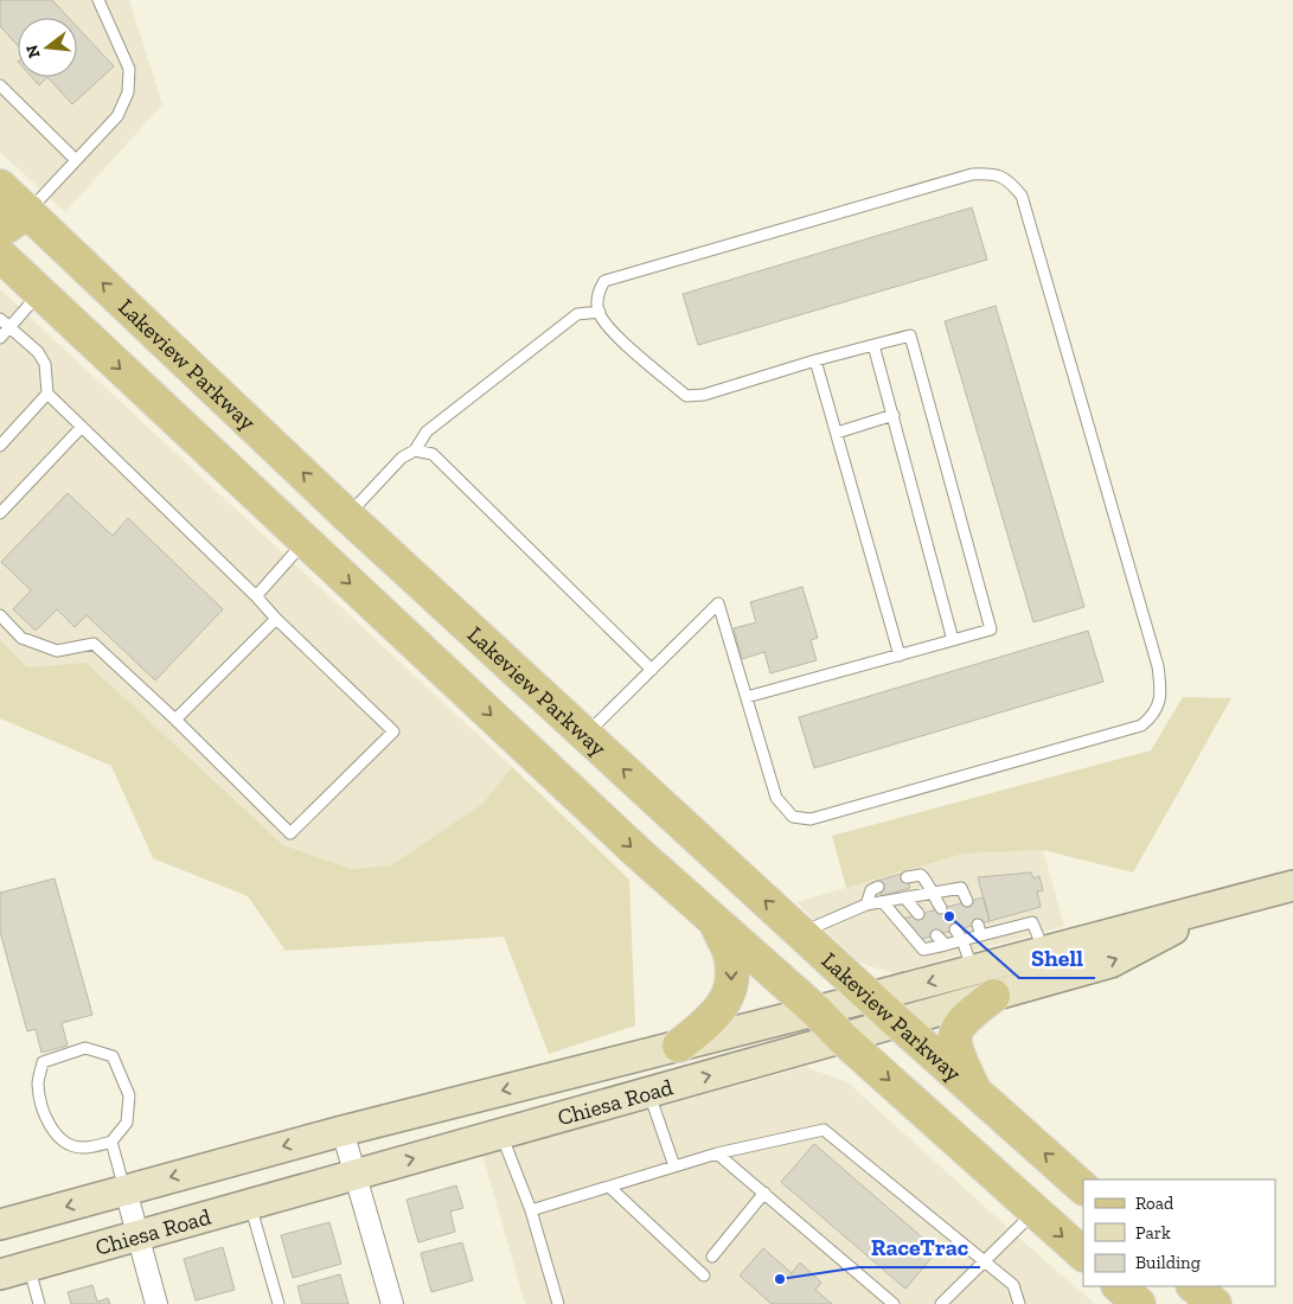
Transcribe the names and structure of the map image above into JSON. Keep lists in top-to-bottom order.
{
  "streets": {
    "main road": ["Lakeview Parkway", "Chiesa Road"]
  },
  "crossings": [
    ["Lakeview Parkway", "Chiesa Road"]
  ],
  "places": ["Shell", "RaceTrac"],
  "legend": ["Road", "Park", "Building"],
  "north": "left"
}
